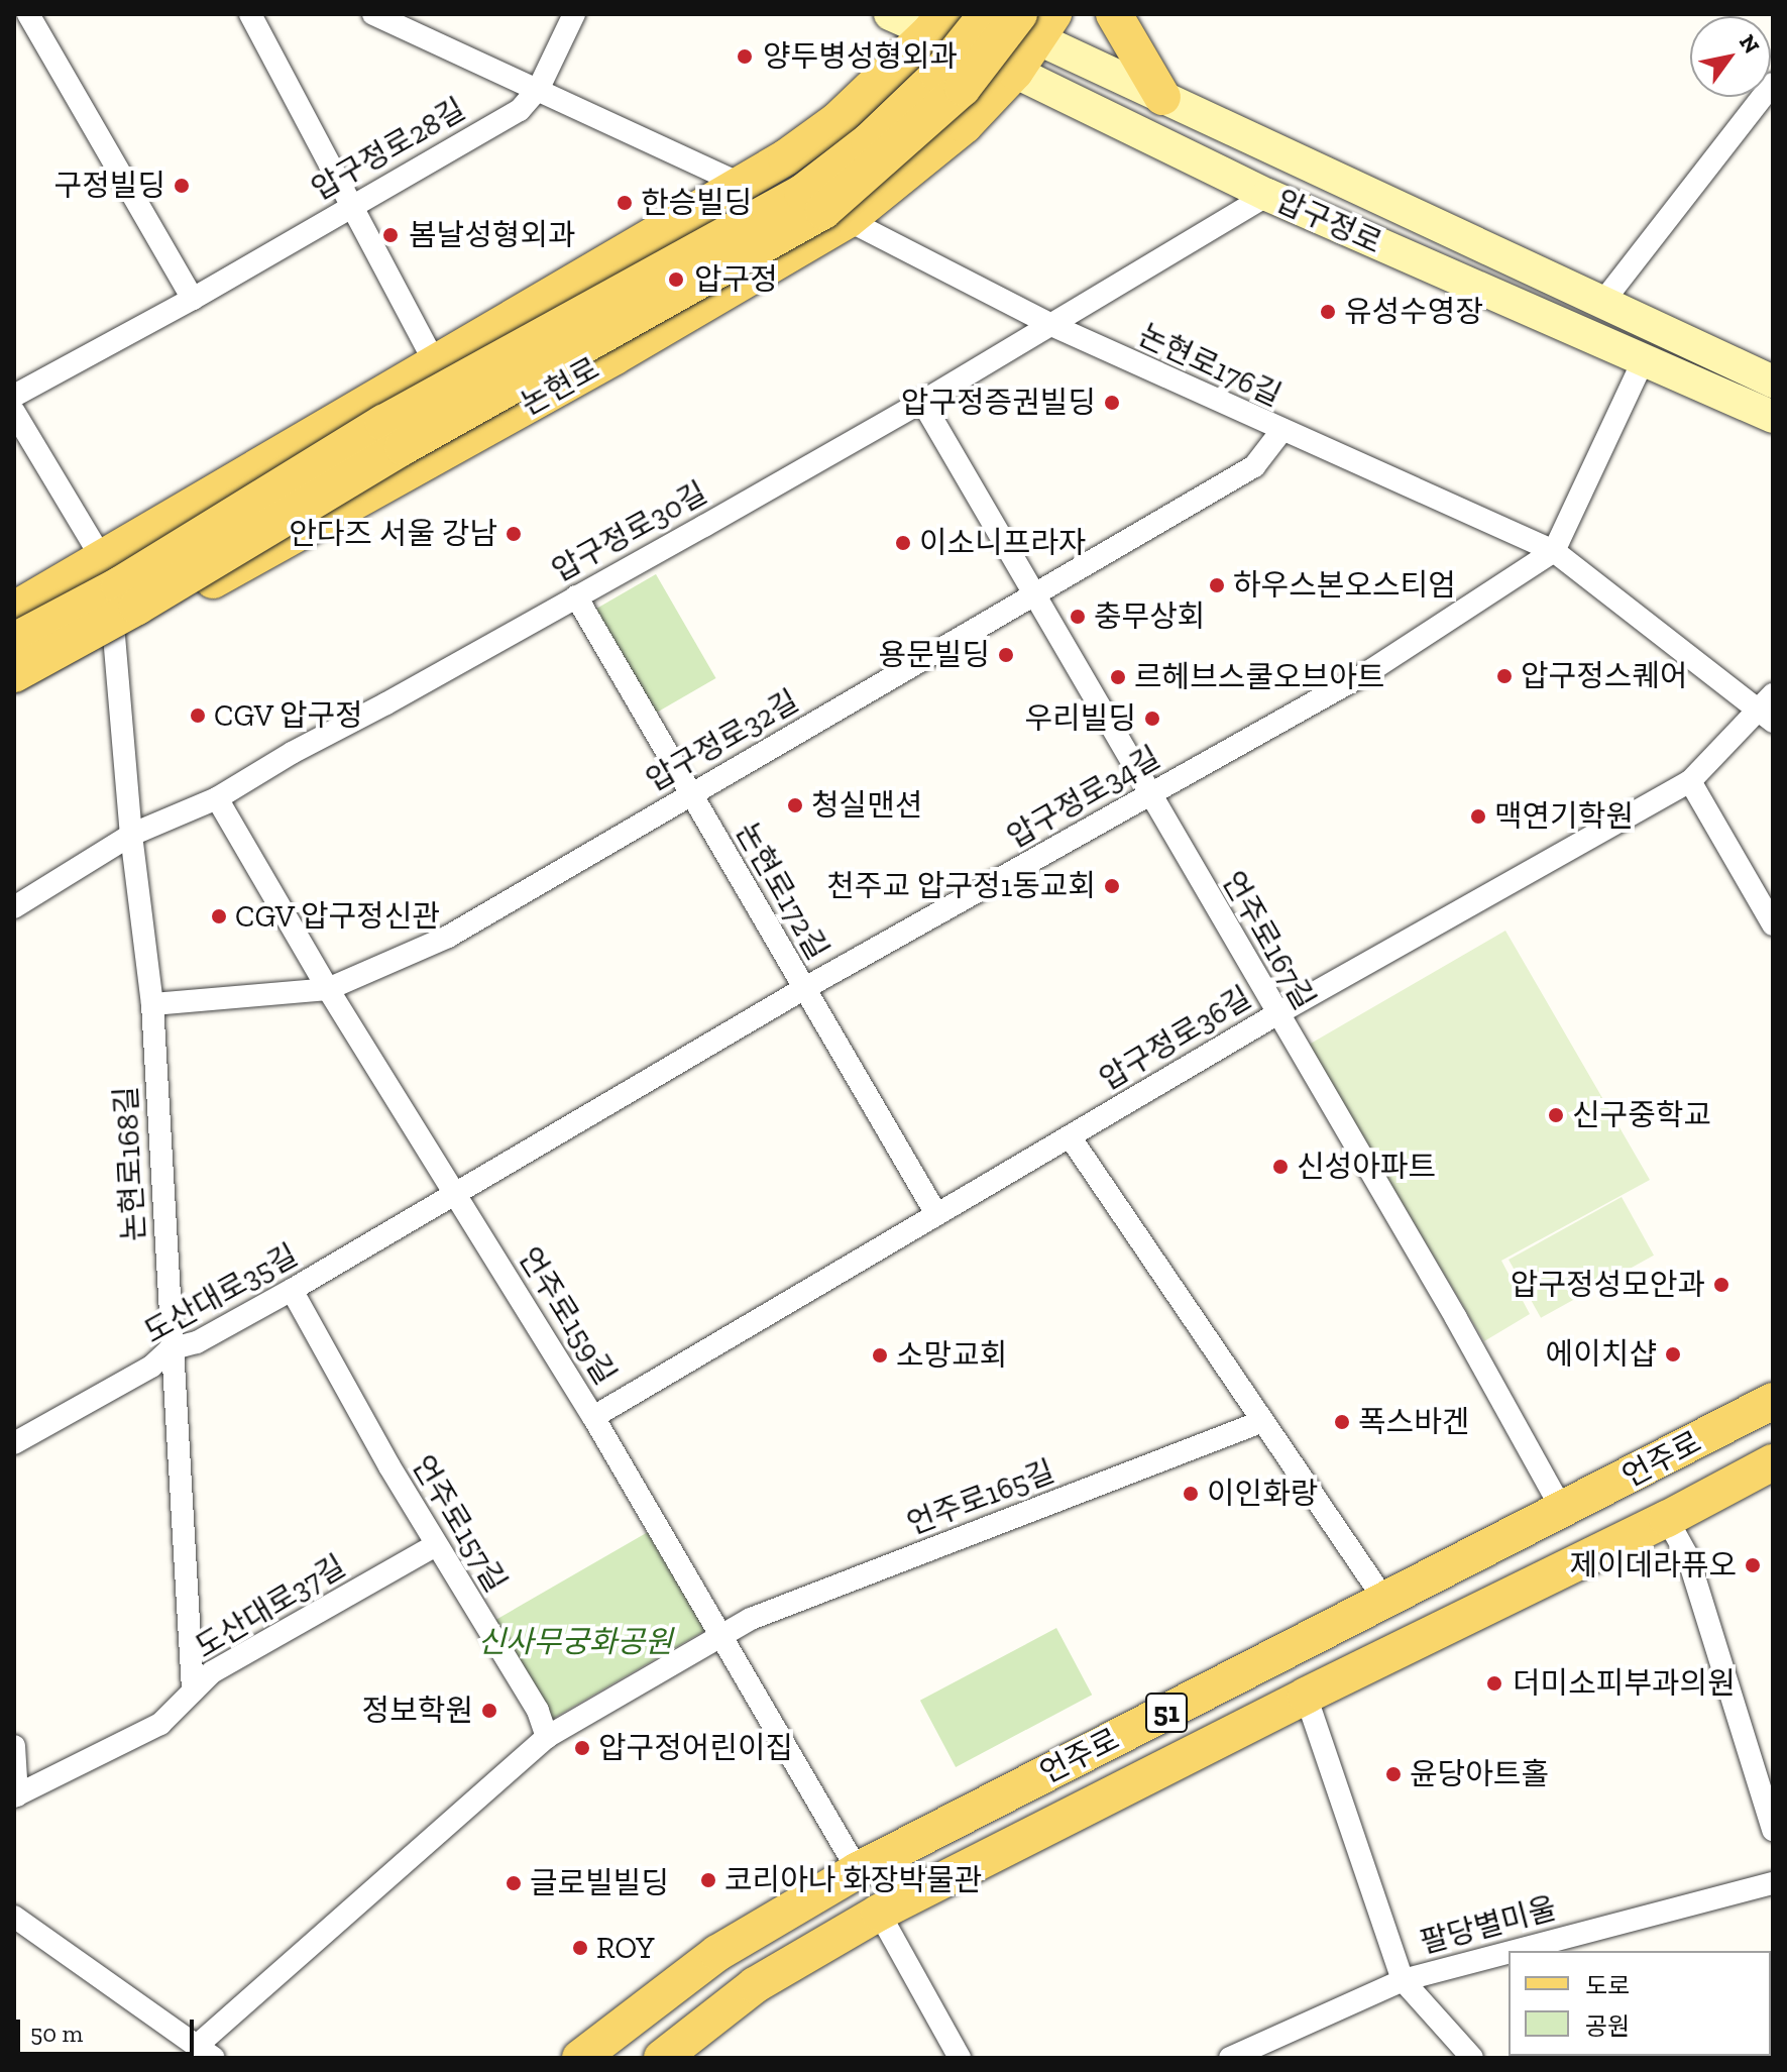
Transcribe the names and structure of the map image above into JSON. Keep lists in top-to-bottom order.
{
  "streets": {
    "main road": [
      "압구정로",
      "논현로",
      "언주로",
      "51"
    ],
    "street": [
      "압구정로28길",
      "논현로176길",
      "압구정로30길",
      "압구정로32길",
      "압구정로34길",
      "논현로172길",
      "언주로167길",
      "압구정로36길",
      "논현로168길",
      "도산대로35길",
      "언주로159길",
      "언주로165길",
      "언주로157길",
      "도산대로37길",
      "팔당별미울"
    ]
  },
  "crossings": [
    ["압구정로", "논현로"],
    ["압구정로", "압구정로30길"],
    ["논현로176길", "논현로"],
    ["논현로176길", "압구정로30길"],
    ["논현로176길", "압구정로32길"],
    ["논현로176길", "압구정로34길"],
    ["논현로176길", "압구정로36길"],
    ["논현로", "논현로168길"],
    ["압구정로30길", "논현로172길"],
    ["압구정로30길", "언주로167길"],
    ["압구정로30길", "논현로168길"],
    ["압구정로30길", "언주로159길"],
    ["압구정로32길", "논현로172길"],
    ["압구정로32길", "언주로167길"],
    ["압구정로32길", "논현로168길"],
    ["압구정로32길", "언주로159길"],
    ["압구정로34길", "논현로172길"],
    ["압구정로34길", "언주로167길"],
    ["압구정로34길", "도산대로35길"],
    ["압구정로34길", "언주로159길"],
    ["논현로172길", "압구정로36길"],
    ["언주로167길", "압구정로36길"],
    ["언주로167길", "언주로"],
    ["압구정로36길", "언주로159길"],
    ["논현로168길", "도산대로35길"],
    ["논현로168길", "도산대로37길"],
    ["도산대로35길", "언주로159길"],
    ["도산대로35길", "언주로157길"],
    ["언주로159길", "언주로"],
    ["언주로159길", "언주로165길"],
    ["언주로157길", "도산대로37길"]
  ],
  "parks": ["신사무궁화공원"],
  "places": [
    "양두병성형외과",
    "구정빌딩",
    "한승빌딩",
    "봄날성형외과",
    "압구정",
    "유성수영장",
    "압구정증권빌딩",
    "안다즈 서울 강남",
    "이소니프라자",
    "하우스본오스티엄",
    "충무상회",
    "용문빌딩",
    "압구정스퀘어",
    "르헤브스쿨오브아트",
    "CGV 압구정",
    "우리빌딩",
    "청실맨션",
    "맥연기학원",
    "천주교 압구정1동교회",
    "CGV 압구정신관",
    "신구중학교",
    "신성아파트",
    "압구정성모안과",
    "에이치샵",
    "소망교회",
    "폭스바겐",
    "이인화랑",
    "제이데라퓨오",
    "더미소피부과의원",
    "정보학원",
    "압구정어린이집",
    "윤당아트홀",
    "코리아나 화장박물관",
    "글로빌빌딩",
    "ROY"
  ],
  "legend": ["도로", "공원"],
  "scale_bar": "50 m",
  "north": "top right"
}
